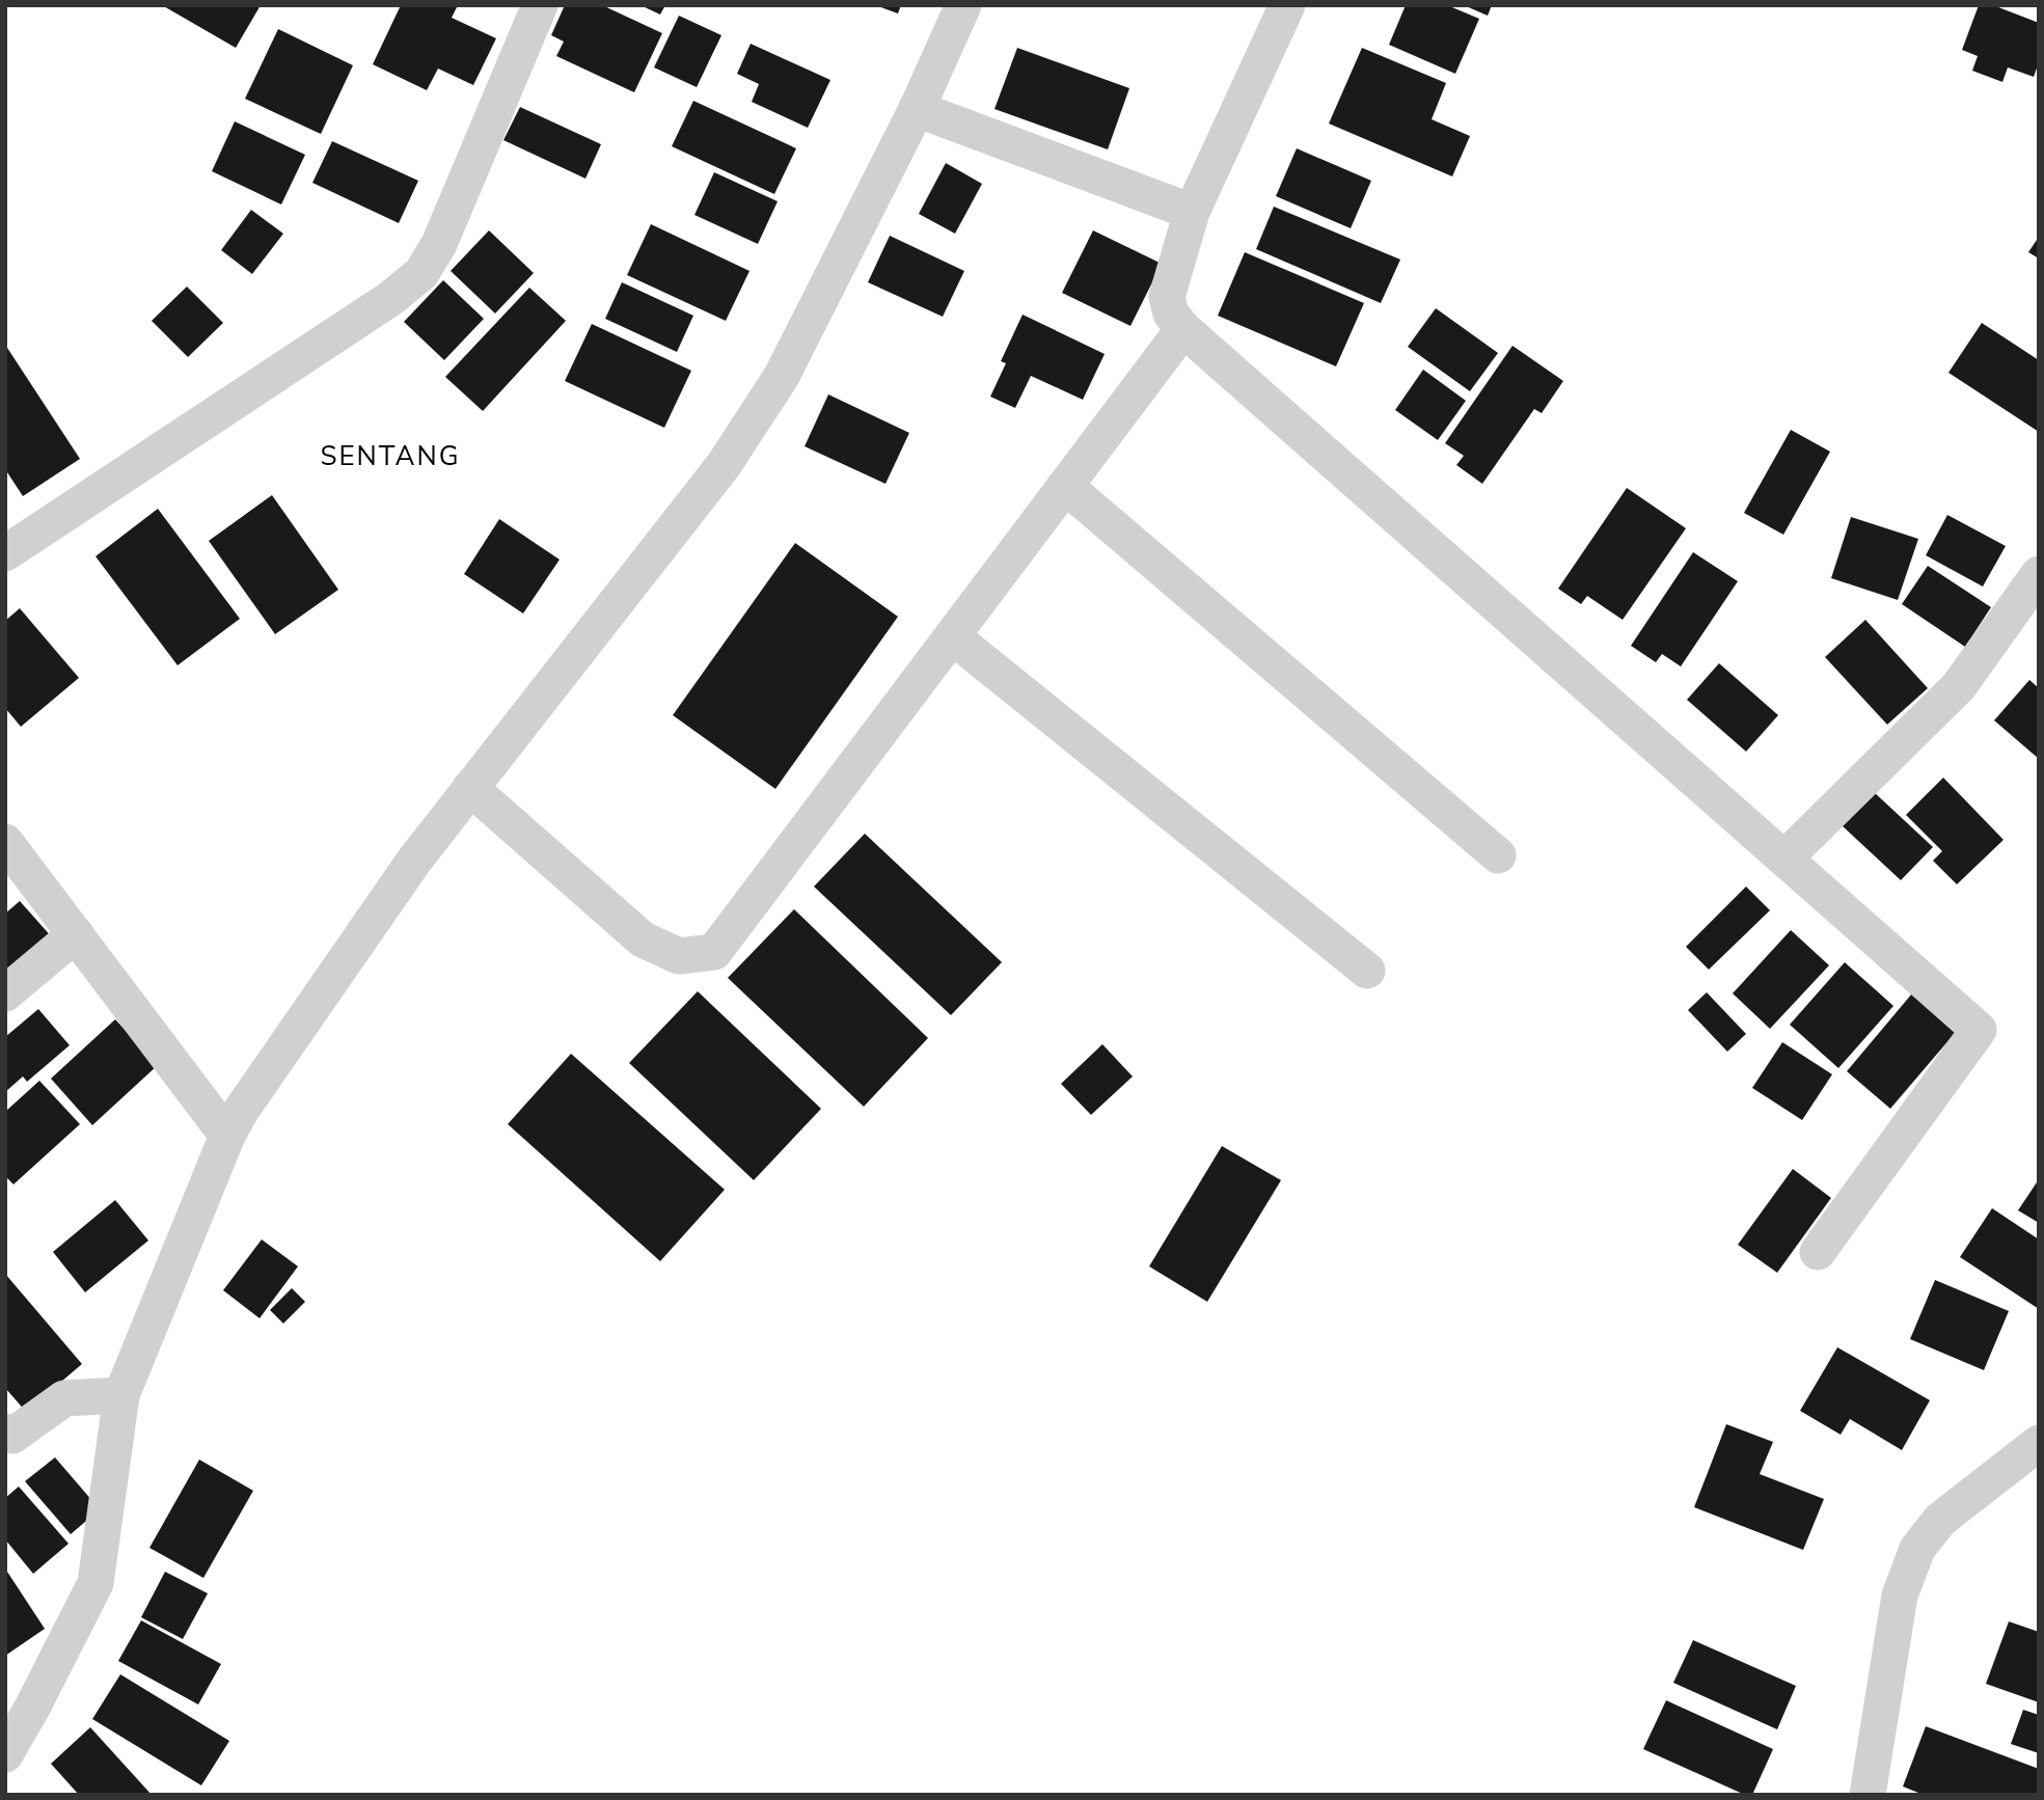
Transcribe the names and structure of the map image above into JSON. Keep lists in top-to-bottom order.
{
  "districts": ["SENTANG"]
}
